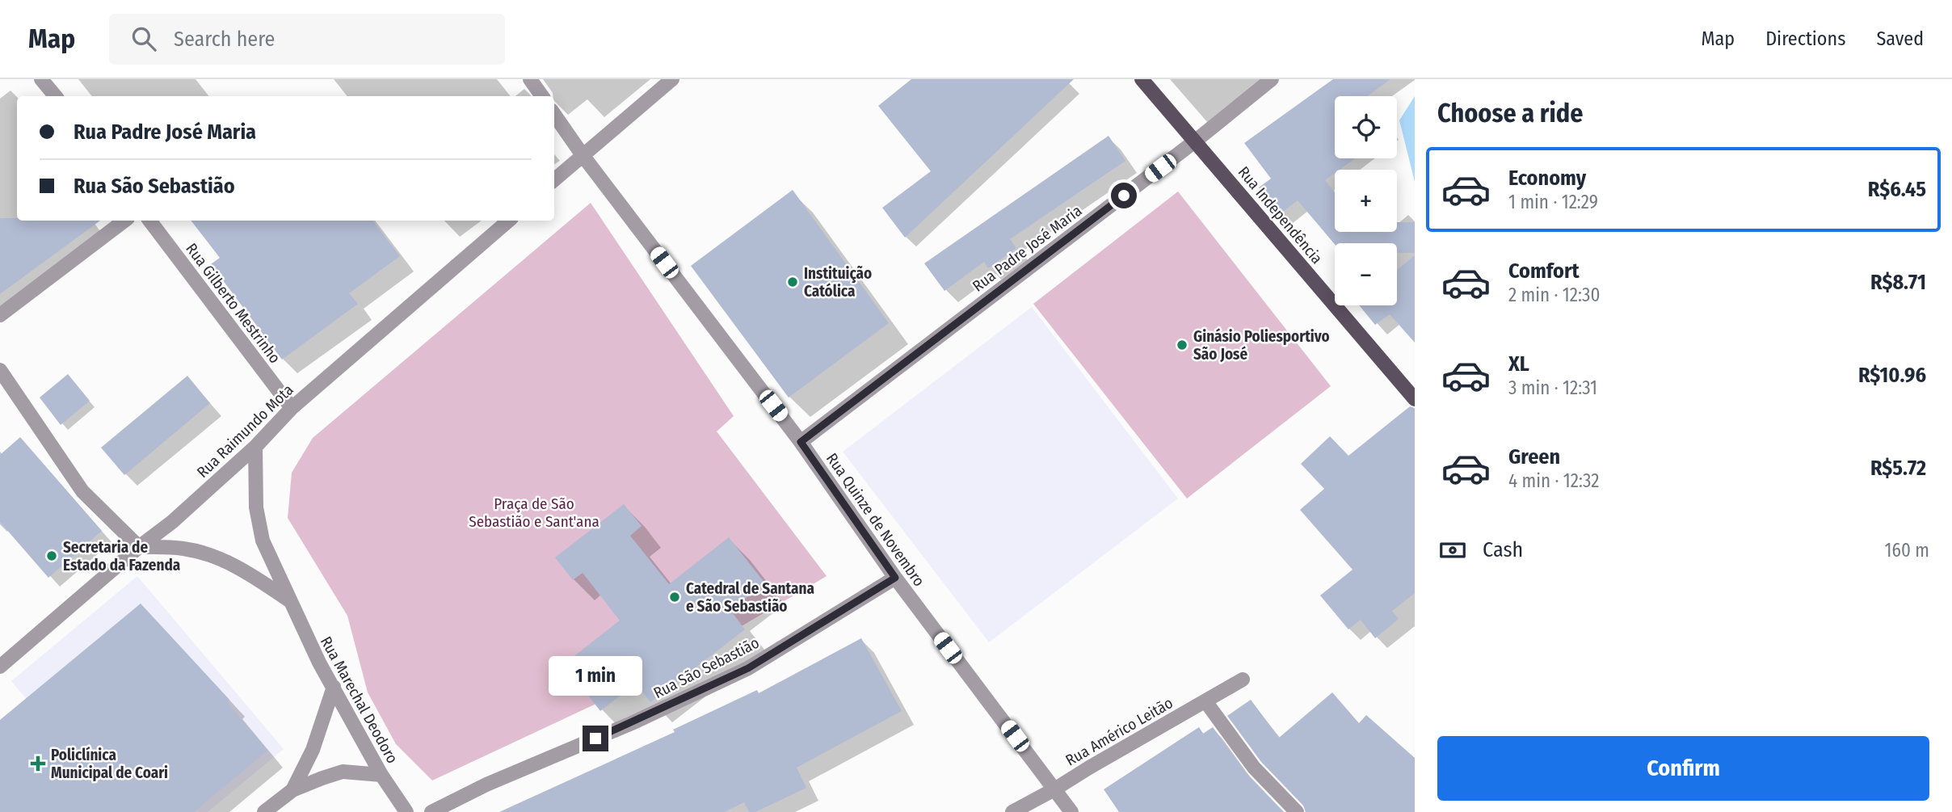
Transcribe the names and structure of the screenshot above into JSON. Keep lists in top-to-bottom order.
{
  "streets": {
    "main road": ["Rua Independência"],
    "street": [
      "Rua Padre José Maria",
      "Rua Gilberto Mestrinho",
      "Rua Raimundo Mota",
      "Rua Quinze de Novembro",
      "Rua São Sebastião",
      "Rua Marechal Deodoro",
      "Rua Américo Leitão"
    ]
  },
  "crossings": [
    ["Rua Independência", "Rua Padre José Maria"],
    ["Rua Padre José Maria", "Rua Quinze de Novembro"],
    ["Rua Gilberto Mestrinho", "Rua Raimundo Mota"],
    ["Rua Raimundo Mota", "Rua Marechal Deodoro"],
    ["Rua Quinze de Novembro", "Rua São Sebastião"],
    ["Rua Quinze de Novembro", "Rua Américo Leitão"]
  ],
  "parks": ["Praça de São Sebastião e Sant'ana"],
  "places": {
    "other": [
      "Instituição Católica",
      "Ginásio Poliesportivo São José",
      "Secretaria de Estado da Fazenda",
      "Catedral de Santana e São Sebastião"
    ],
    "health": ["Policlínica Municipal de Coari"]
  },
  "page": {
    "header": "Map",
    "search": "Search here",
    "nav": ["Map", "Directions", "Saved"],
    "heading": "Choose a ride",
    "map_buttons": ["+", "−"],
    "banner": ["Rua Padre José Maria", "Rua São Sebastião"],
    "list": [
      {
        "name": "Economy",
        "note": "1 min · 12:29",
        "value": "R$6.45"
      },
      {
        "name": "Comfort",
        "note": "2 min · 12:30",
        "value": "R$8.71"
      },
      {
        "name": "XL",
        "note": "3 min · 12:31",
        "value": "R$10.96"
      },
      {
        "name": "Green",
        "note": "4 min · 12:32",
        "value": "R$5.72"
      }
    ],
    "pay": ["Cash", "160 m"],
    "bubble": "1 min",
    "buttons": "Confirm"
  }
}
